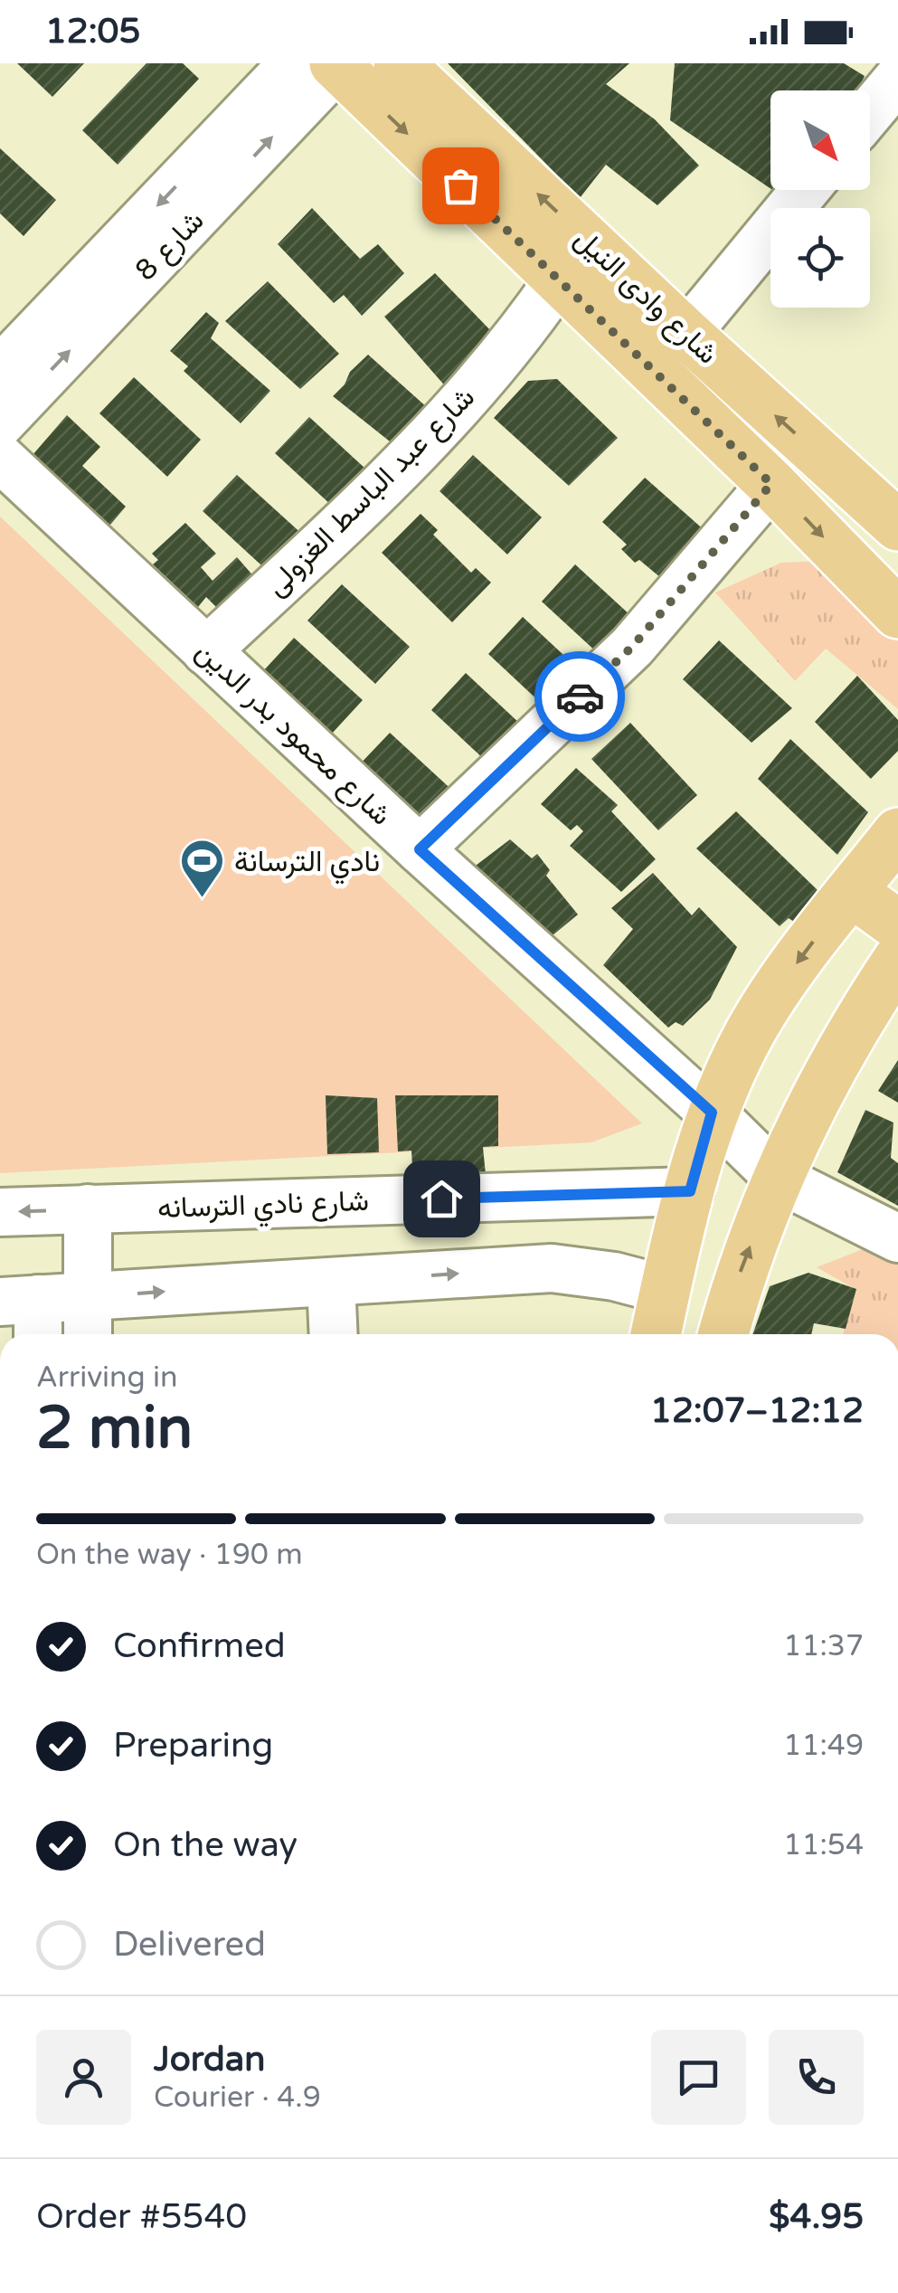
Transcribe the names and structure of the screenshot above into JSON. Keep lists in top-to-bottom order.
{
  "streets": {
    "main road": ["شارع وادى النيل"],
    "street": [
      "شارع 8",
      "شارع عبد الباسط الغزولى",
      "شارع محمود بدر الدين",
      "شارع نادي الترسانه"
    ]
  },
  "crossings": [
    ["شارع 8", "شارع وادى النيل"],
    ["شارع وادى النيل", "شارع عبد الباسط الغزولى"],
    ["شارع عبد الباسط الغزولى", "شارع محمود بدر الدين"]
  ],
  "places": {
    "sports": ["نادي الترسانة"]
  },
  "north": "bottom right",
  "page": {
    "status": "12:05",
    "heading": ["2 min", "Arriving in", "12:07–12:12"],
    "panel": [
      "Jordan",
      "Courier · 4.9",
      "Order #5540",
      "$4.95"
    ],
    "bar": "On the way · 190 m",
    "list": [
      ["Confirmed", "11:37"],
      ["Preparing", "11:49"],
      ["On the way", "11:54"],
      "Delivered"
    ]
  }
}
